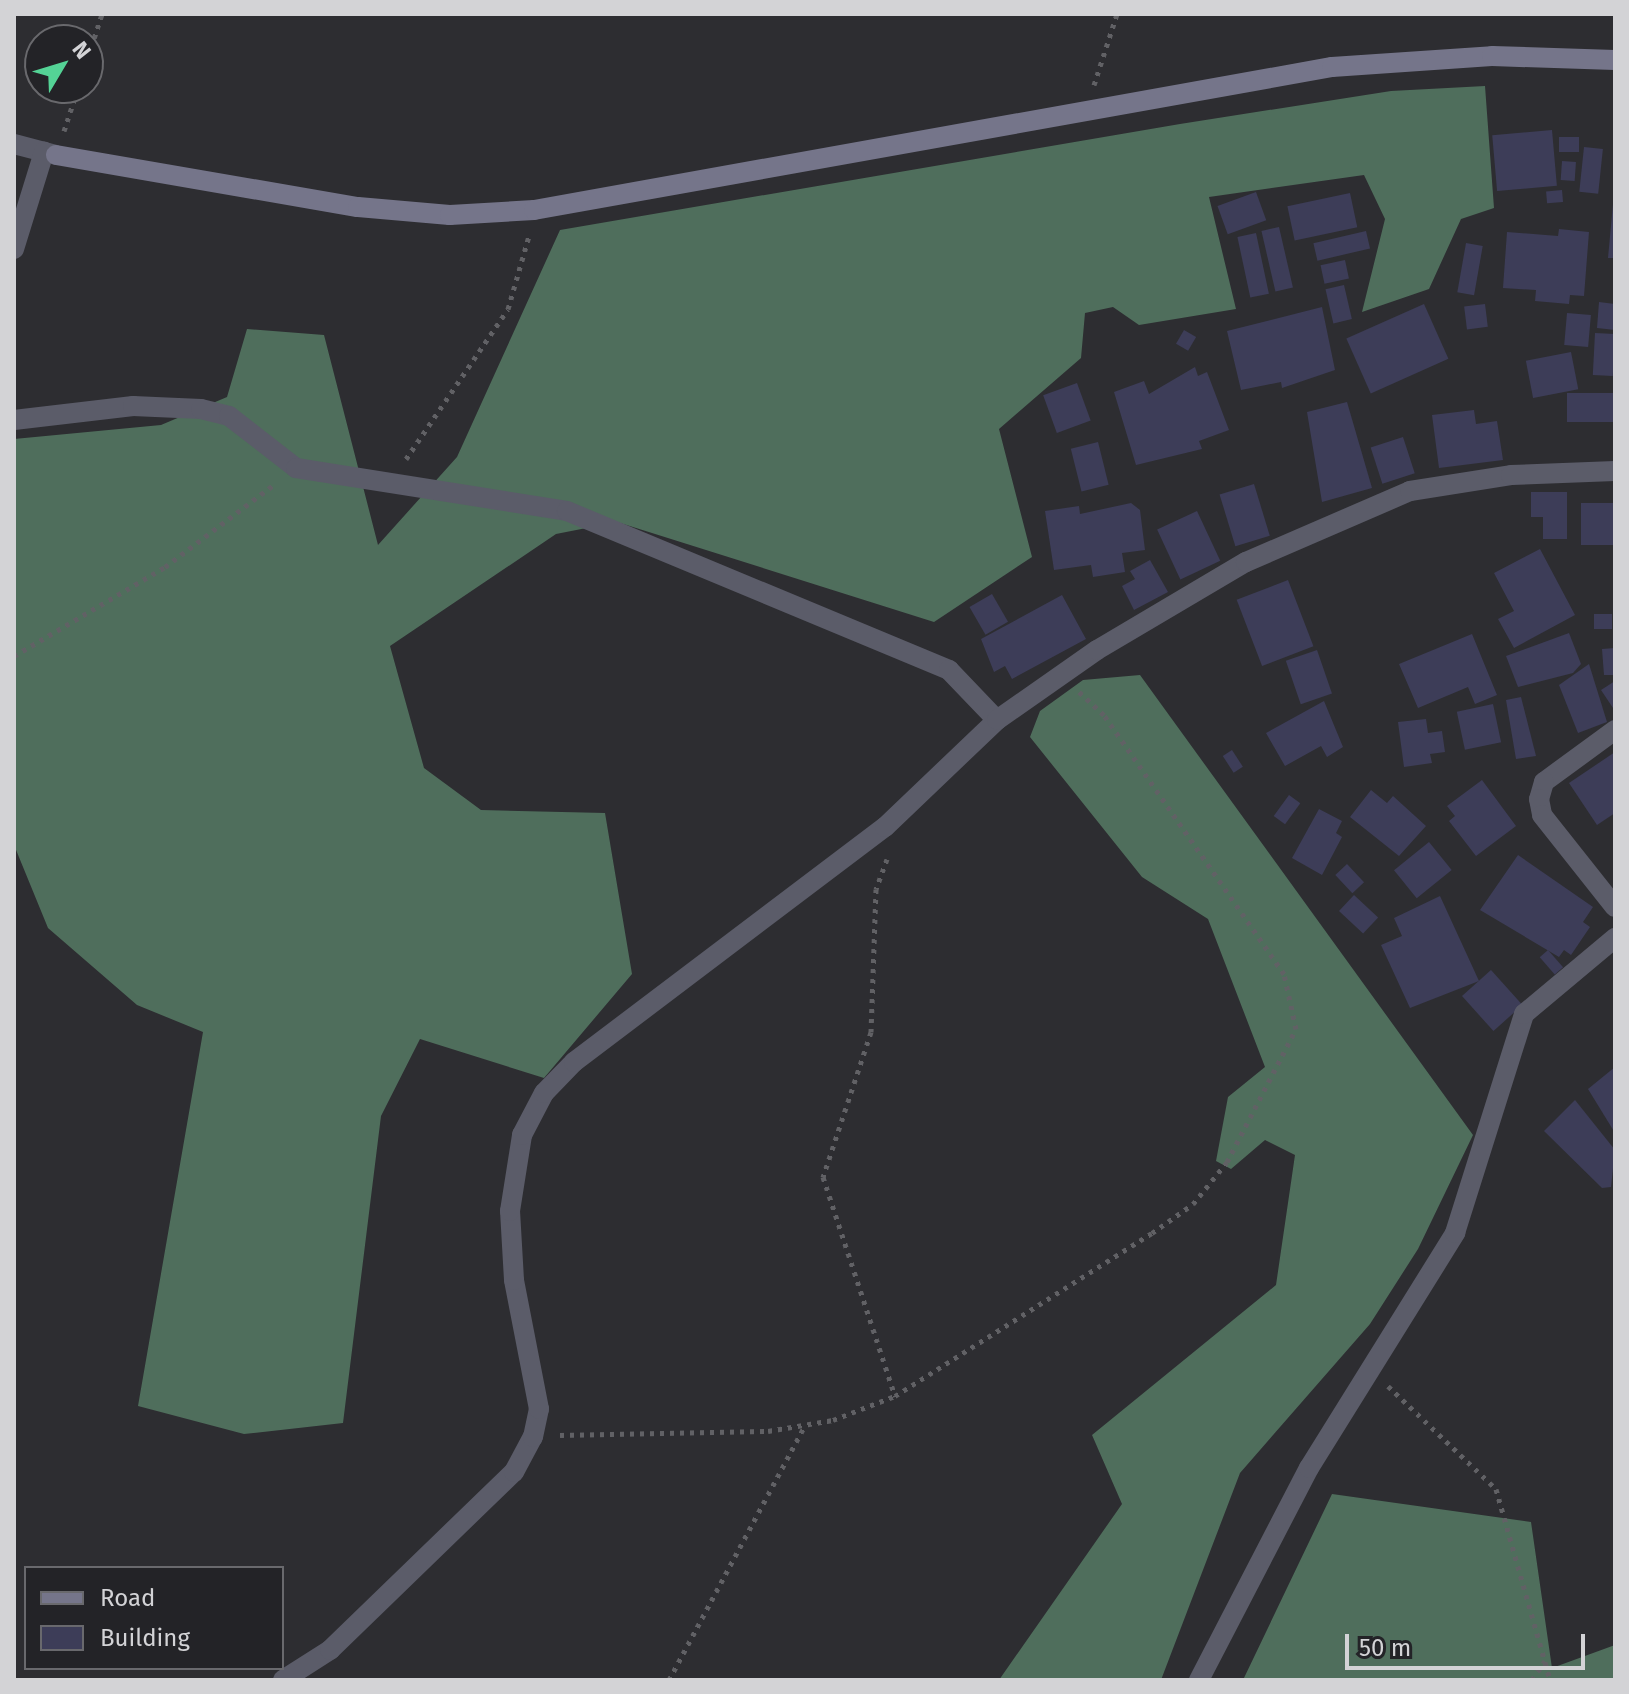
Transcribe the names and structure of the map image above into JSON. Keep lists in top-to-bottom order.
{
  "legend": ["Road", "Building"],
  "scale_bar": "50 m",
  "north": "top right"
}
